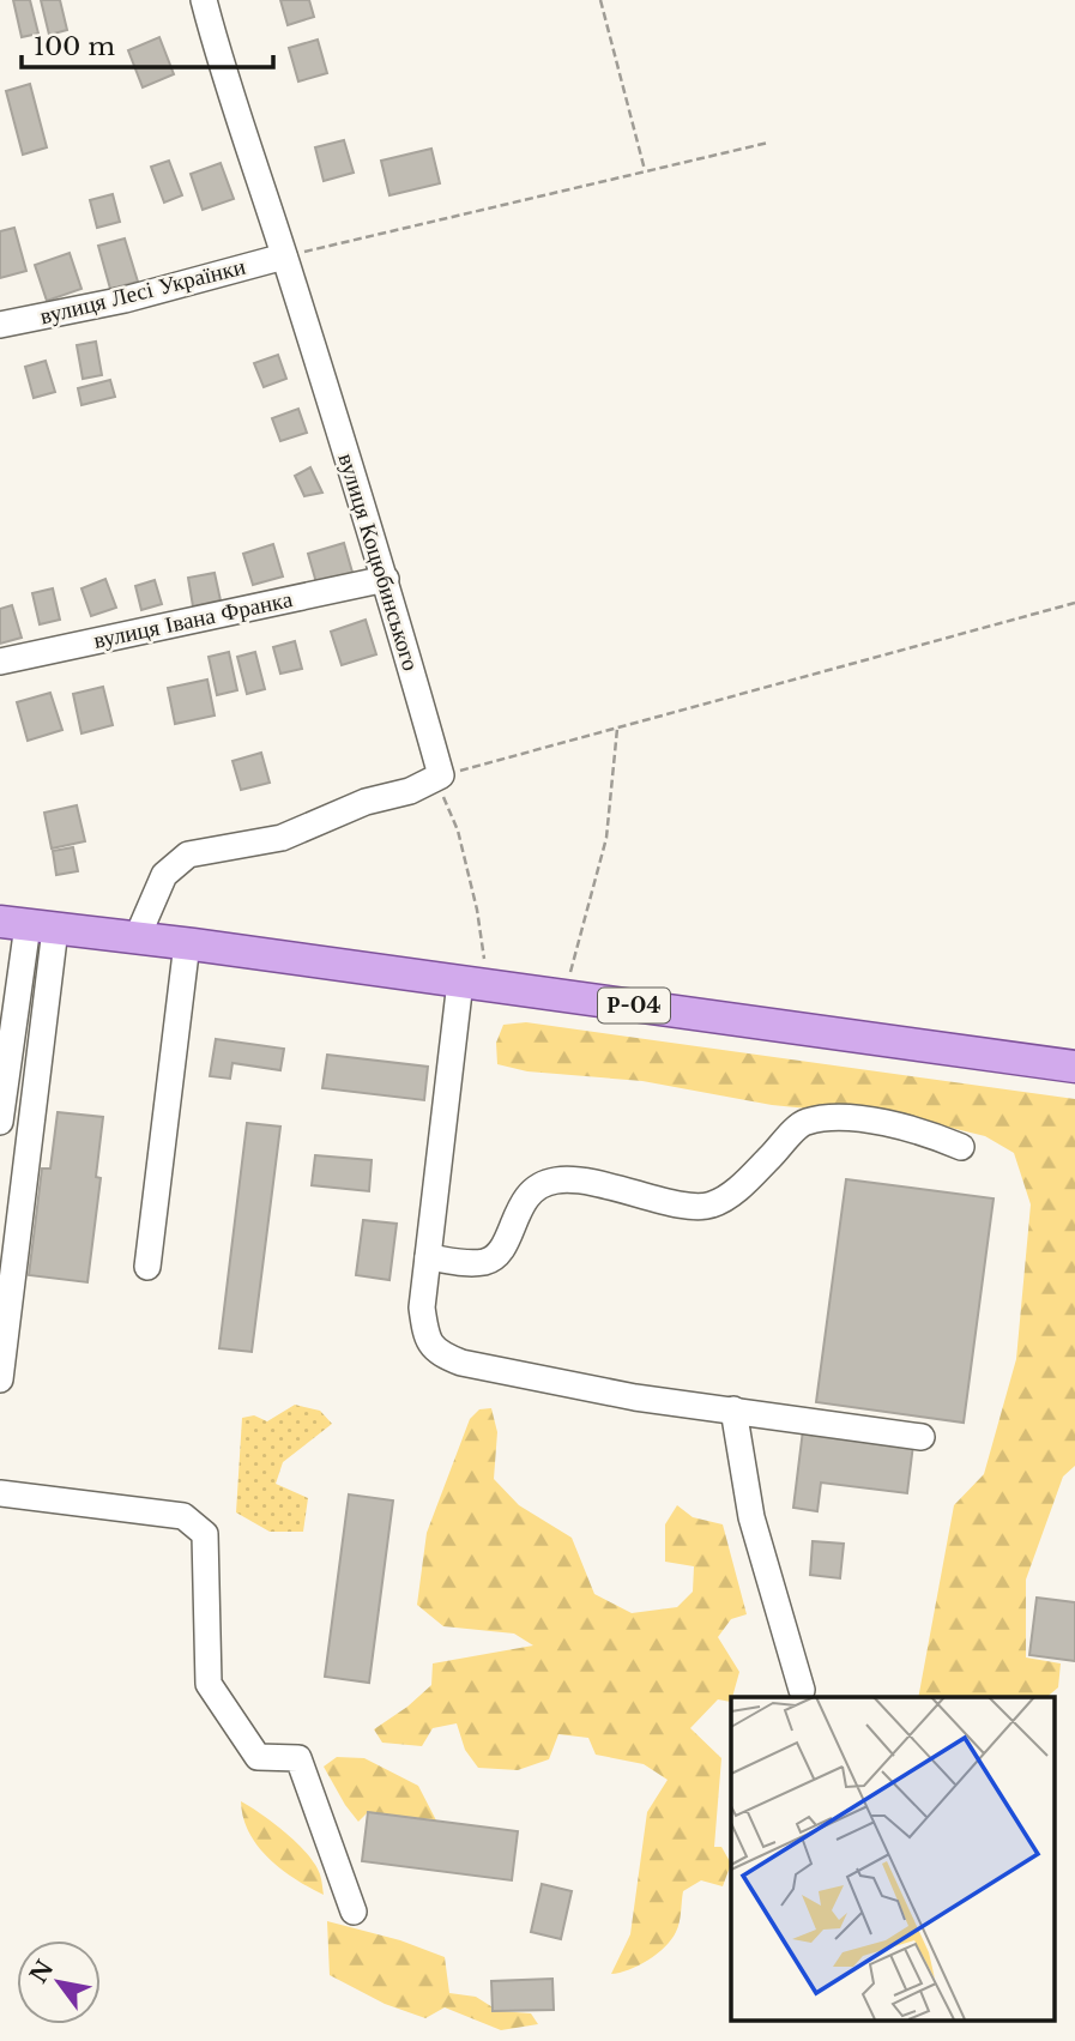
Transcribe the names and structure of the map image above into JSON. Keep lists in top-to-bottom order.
{
  "streets": {
    "main road": ["Р-04"],
    "street": ["вулиця Лесі Українки", "вулиця Коцюбинського", "вулиця Івана Франка"]
  },
  "crossings": [
    ["вулиця Лесі Українки", "вулиця Коцюбинського"],
    ["вулиця Коцюбинського", "вулиця Івана Франка"]
  ],
  "scale_bar": "100 m",
  "north": "top left"
}
